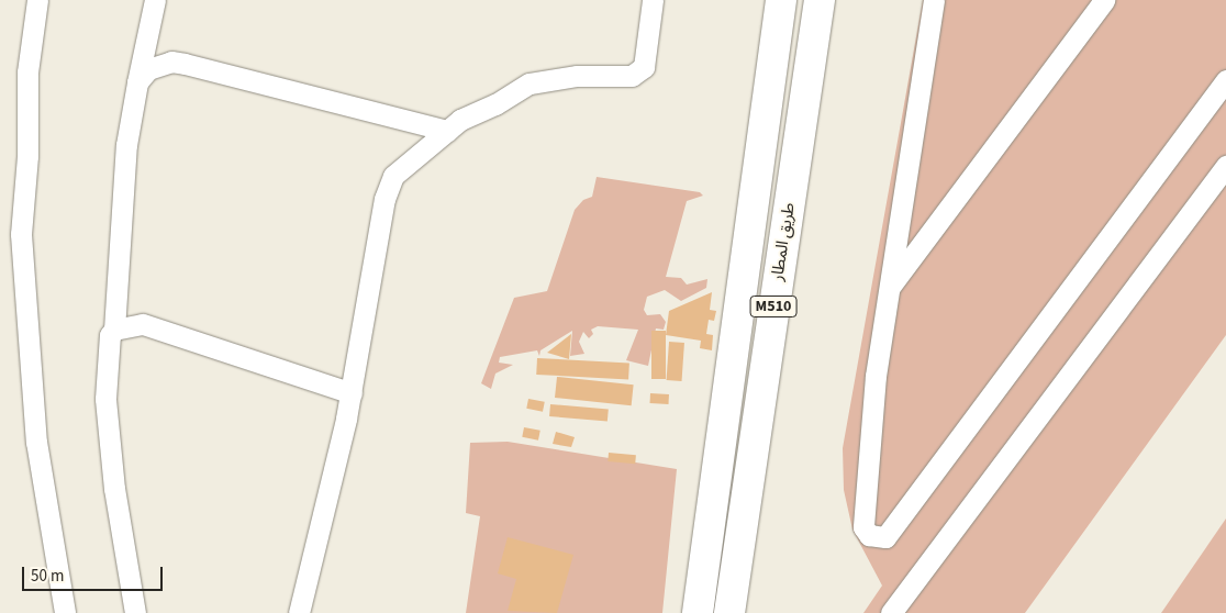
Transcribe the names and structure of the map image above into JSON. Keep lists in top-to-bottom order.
{
  "streets": {
    "highway": ["طريق المطار", "M510"]
  },
  "scale_bar": "50 m"
}
